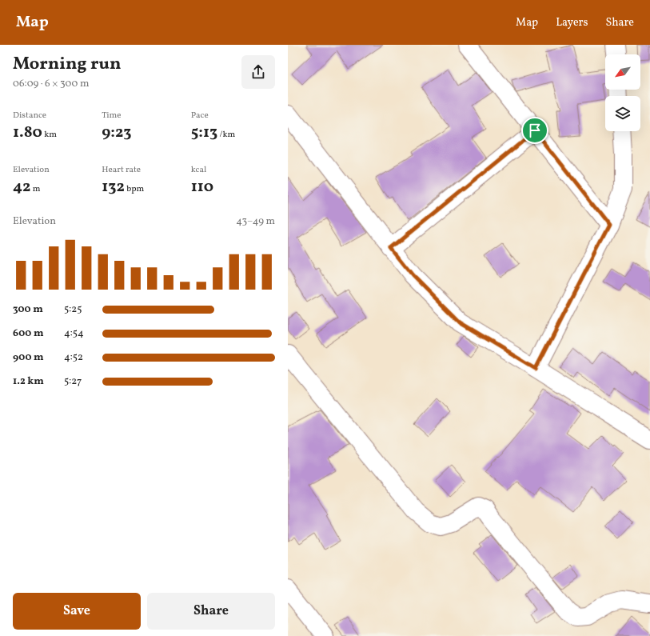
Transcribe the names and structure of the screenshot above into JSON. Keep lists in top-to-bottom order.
{
  "north": "bottom left",
  "page": {
    "header": "Map",
    "nav": ["Map", "Layers", "Share"],
    "heading": ["Morning run", "06:09 · 6 × 300 m"],
    "stats": [
      ["Distance", "1.80 km"],
      ["Time", "9:23"],
      ["Pace", "5:13 /km"],
      ["Elevation", "42 m"],
      ["Heart rate", "132 bpm"],
      ["kcal", "110"]
    ],
    "chart": ["Elevation", "43–49 m"],
    "list": [
      {
        "name": "300 m",
        "note": "5:25"
      },
      {
        "name": "600 m",
        "note": "4:54"
      },
      {
        "name": "900 m",
        "note": "4:52"
      },
      {
        "name": "1.2 km",
        "note": "5:27"
      }
    ],
    "buttons": ["Save", "Share"]
  }
}
